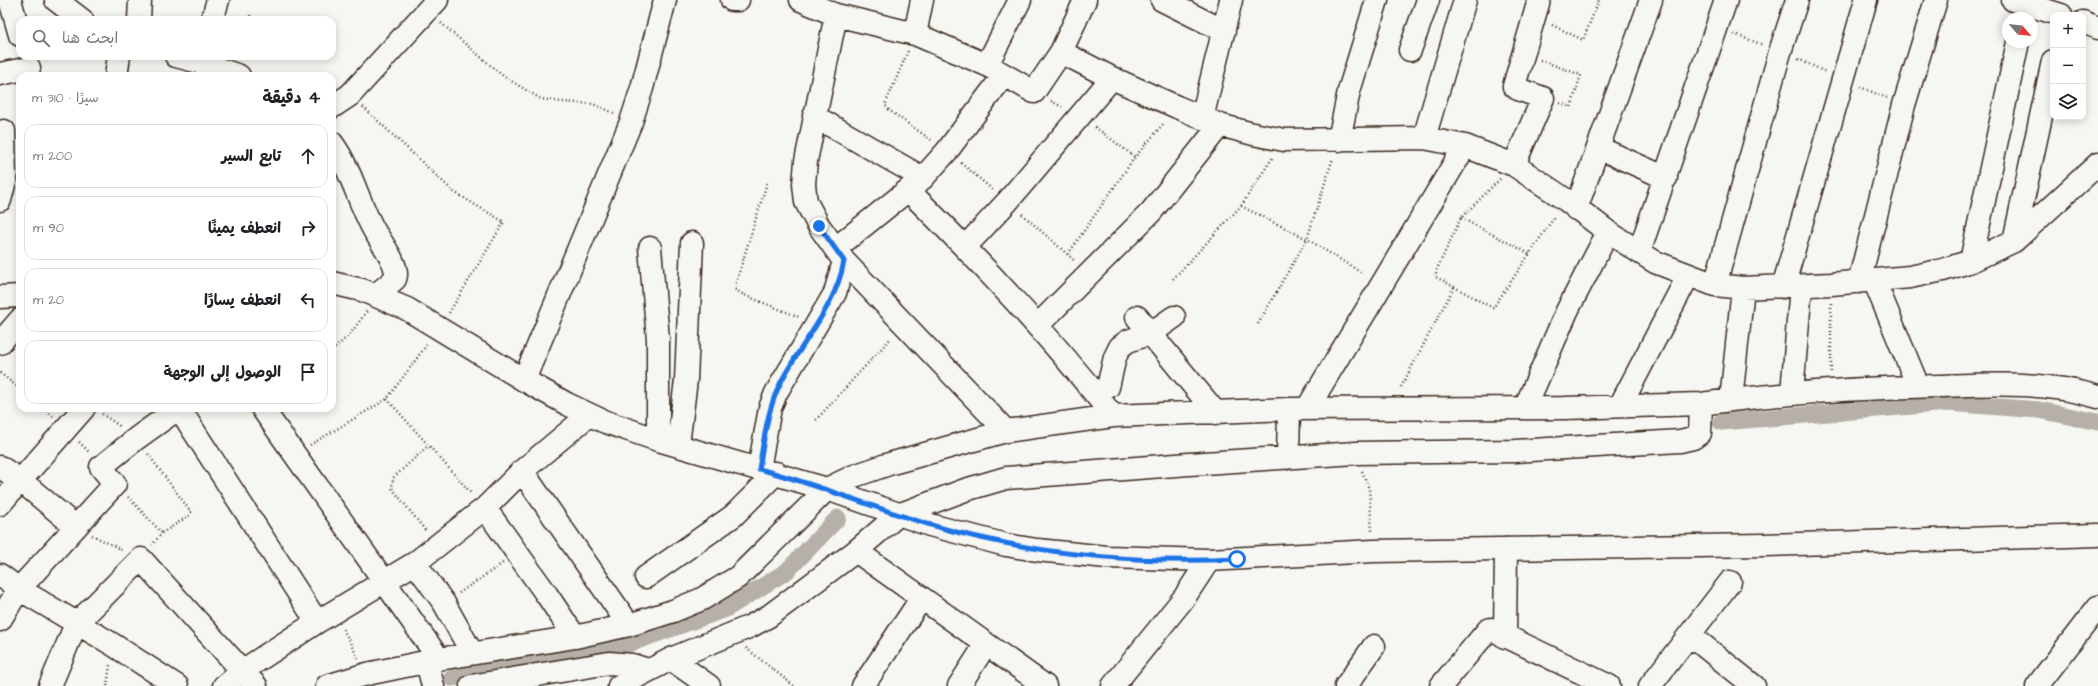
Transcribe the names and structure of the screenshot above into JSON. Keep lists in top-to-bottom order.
{
  "north": "bottom right",
  "page": {
    "map_buttons": ["+", "−"],
    "search": "ابحث هنا",
    "heading": ["4 دقيقة", "سيرًا · 310 m"],
    "list": [
      ["تابع السير", "200 m"],
      ["انعطف يمينًا", "90 m"],
      ["انعطف يسارًا", "20 m"],
      "الوصول إلى الوجهة"
    ]
  }
}
